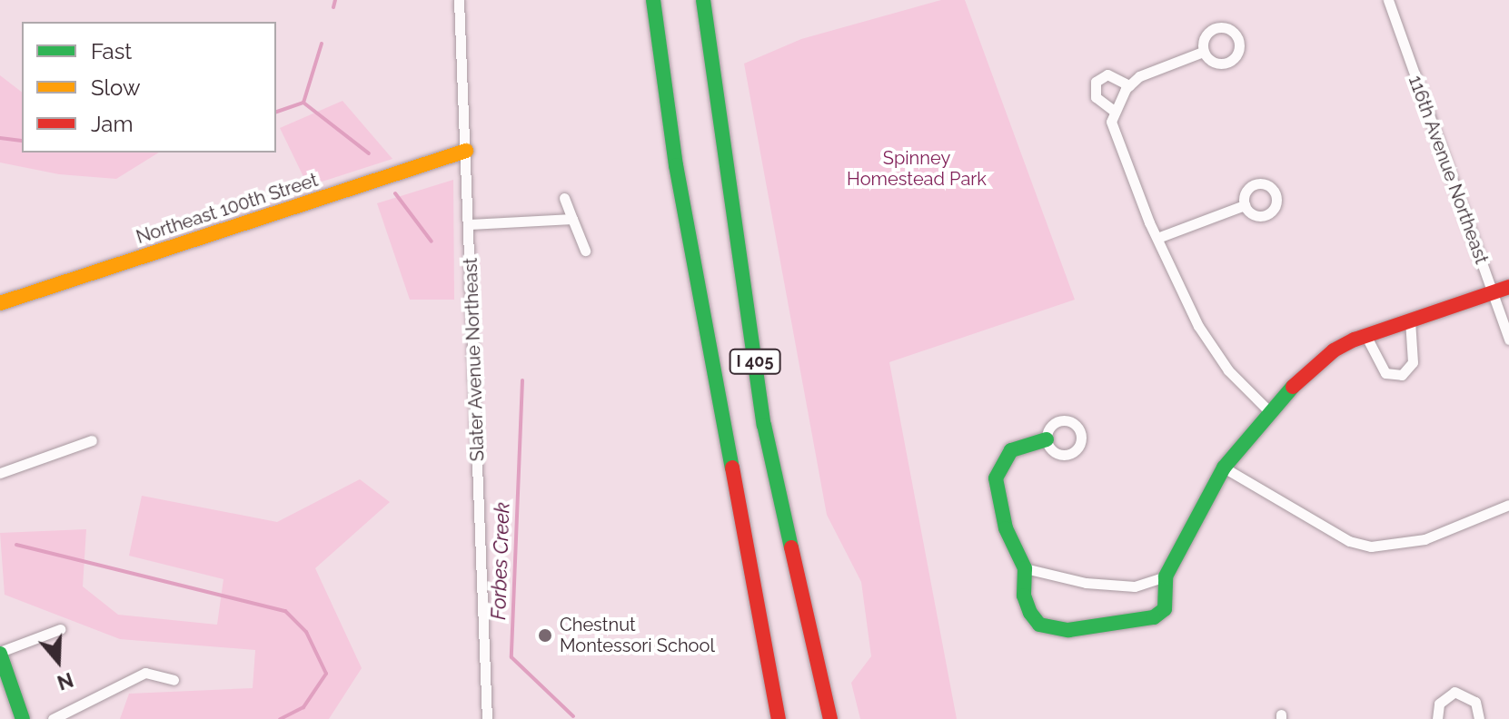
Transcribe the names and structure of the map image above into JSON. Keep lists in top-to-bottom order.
{
  "streets": {
    "main road": ["Northeast 100th Street", "I 405"],
    "street": ["116th Avenue Northeast", "Slater Avenue Northeast"]
  },
  "crossings": [
    ["Northeast 100th Street", "Slater Avenue Northeast"]
  ],
  "water": ["Forbes Creek"],
  "parks": ["Spinney Homestead Park"],
  "places": ["Chestnut Montessori School"],
  "legend": ["Fast", "Slow", "Jam"],
  "north": "bottom"
}
